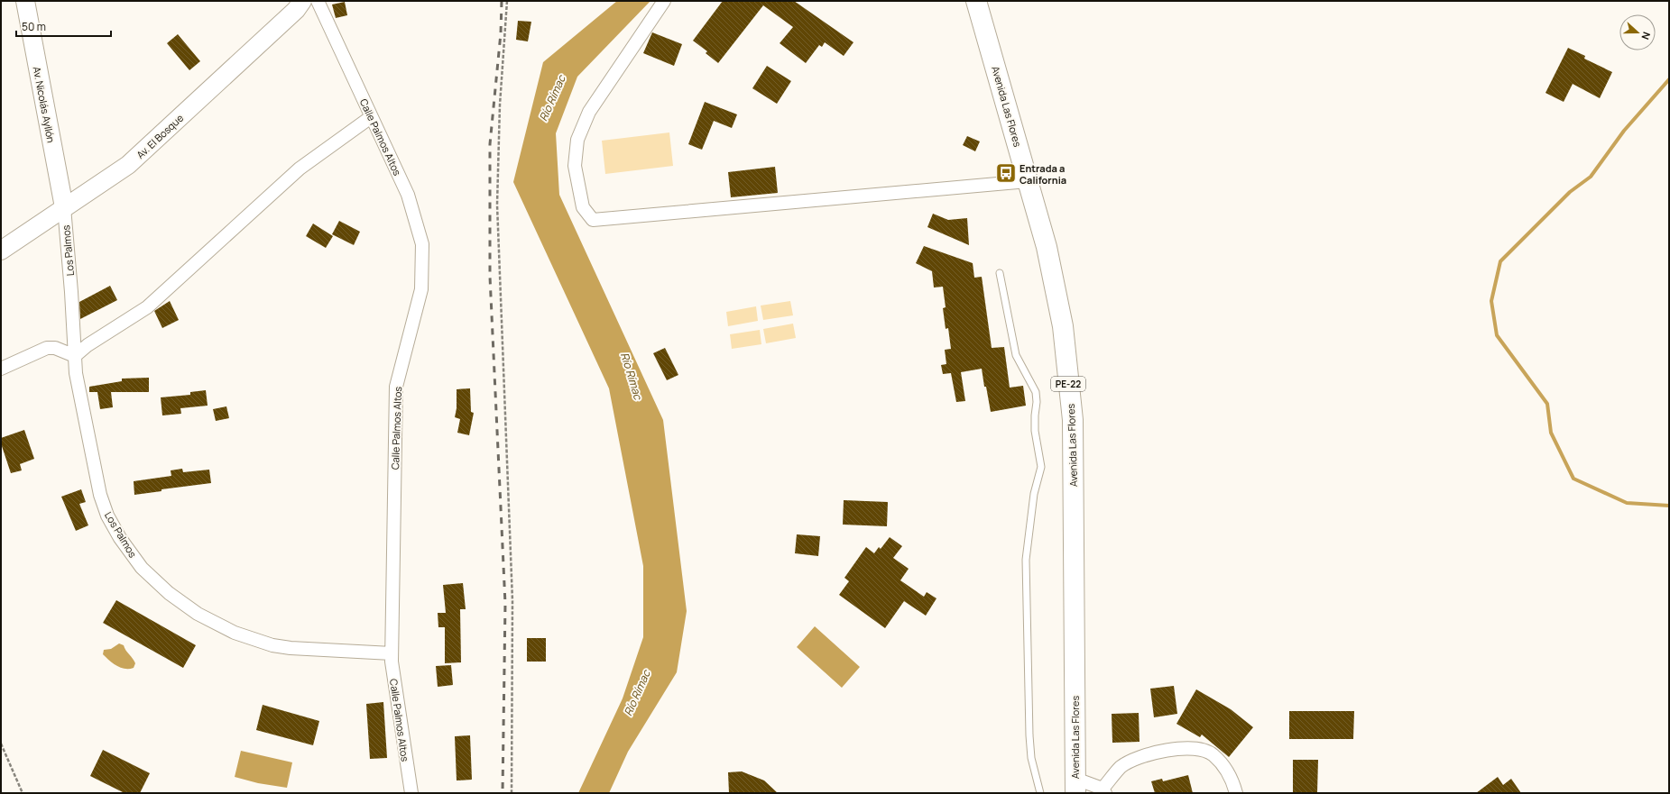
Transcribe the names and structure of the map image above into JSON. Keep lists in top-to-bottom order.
{
  "streets": {
    "highway": ["Avenida Las Flores", "PE-22"],
    "street": [
      "Av. Nicolás Ayllón",
      "Av. El Bosque",
      "Calle Palmos Altos",
      "Los Palmos"
    ]
  },
  "crossings": [
    ["Av. Nicolás Ayllón", "Av. El Bosque"],
    ["Av. Nicolás Ayllón", "Los Palmos"],
    ["Av. El Bosque", "Los Palmos"],
    ["Calle Palmos Altos", "Los Palmos"]
  ],
  "water": ["Río Rímac"],
  "places": {
    "bus stop": ["Entrada a California"]
  },
  "scale_bar": "50 m",
  "north": "right"
}
